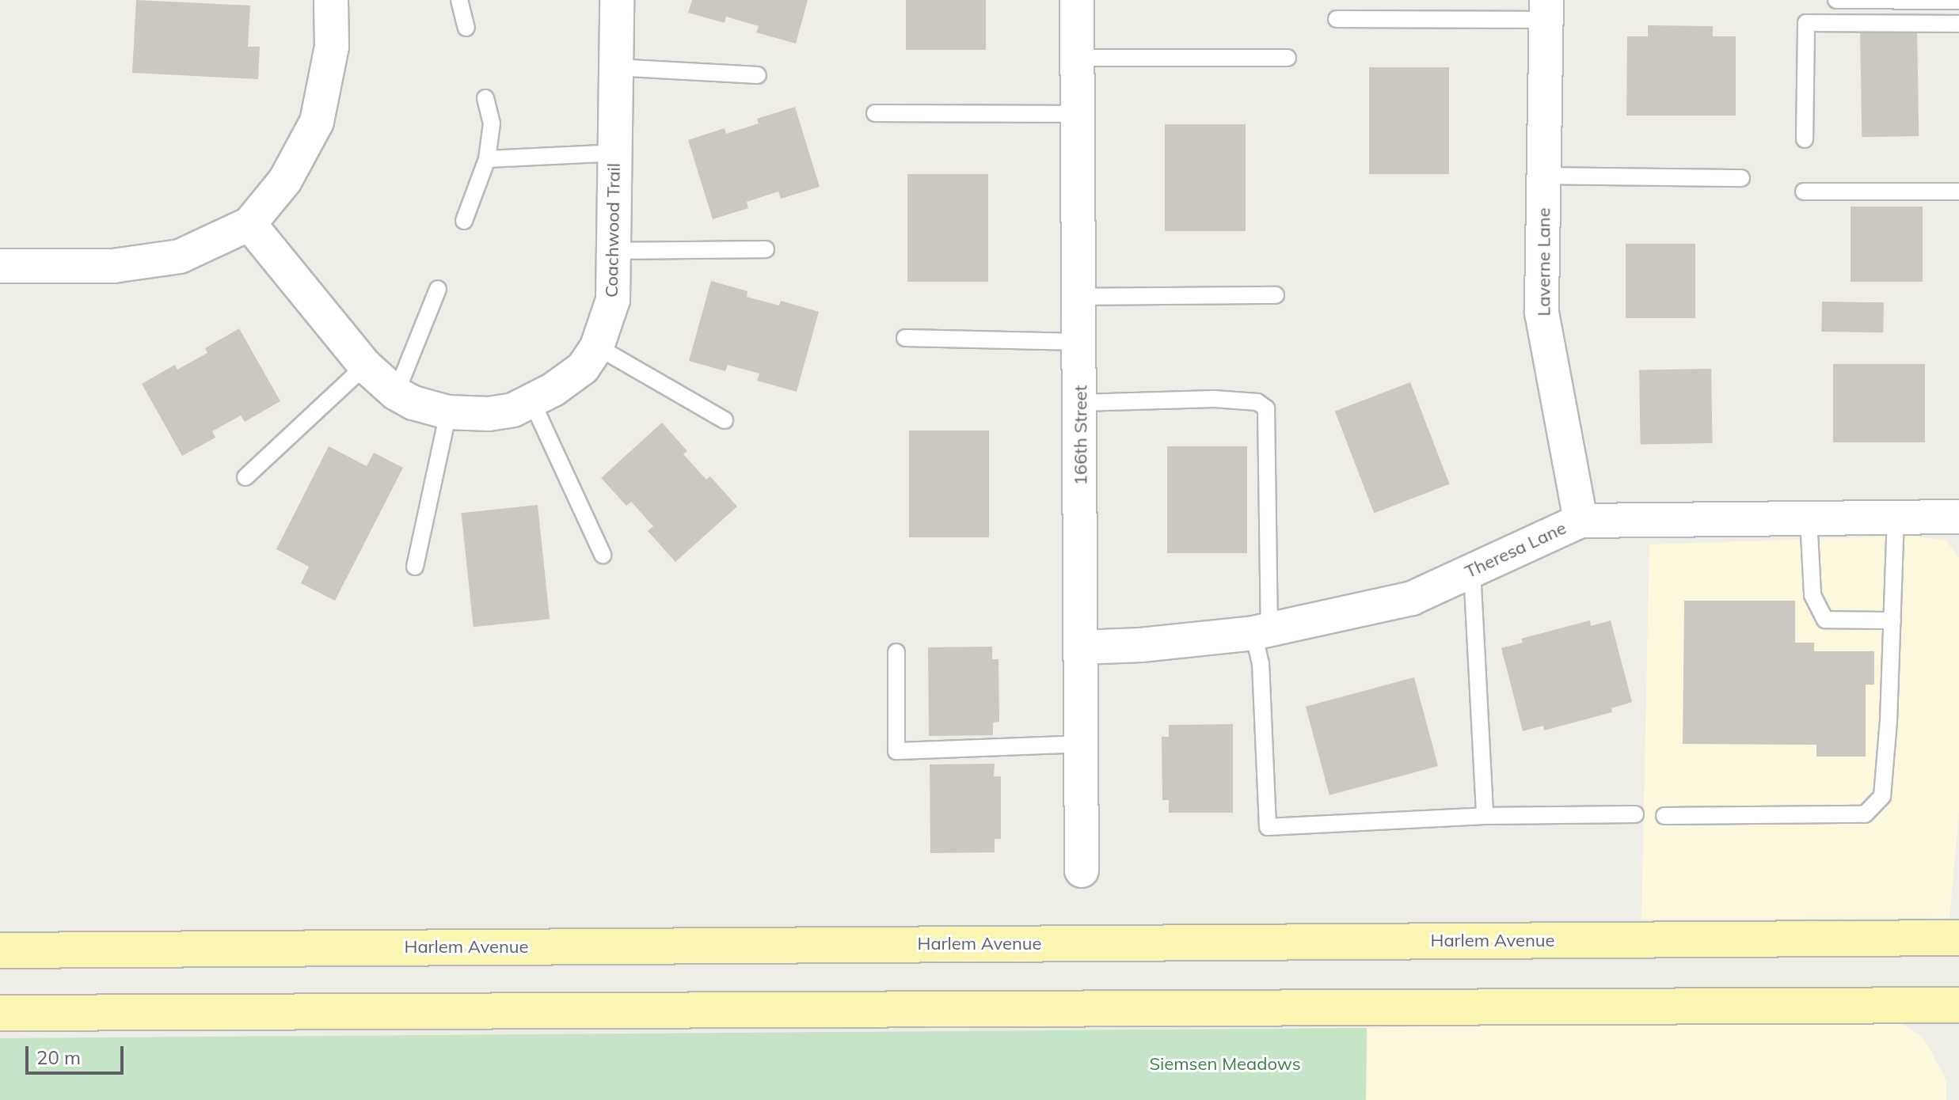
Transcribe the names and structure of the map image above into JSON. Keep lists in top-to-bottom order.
{
  "streets": {
    "main road": ["Harlem Avenue"],
    "street": [
      "Coachwood Trail",
      "Laverne Lane",
      "166th Street",
      "Theresa Lane"
    ]
  },
  "crossings": [
    ["Laverne Lane", "Theresa Lane"],
    ["166th Street", "Theresa Lane"]
  ],
  "parks": ["Siemsen Meadows"],
  "scale_bar": "20 m"
}
